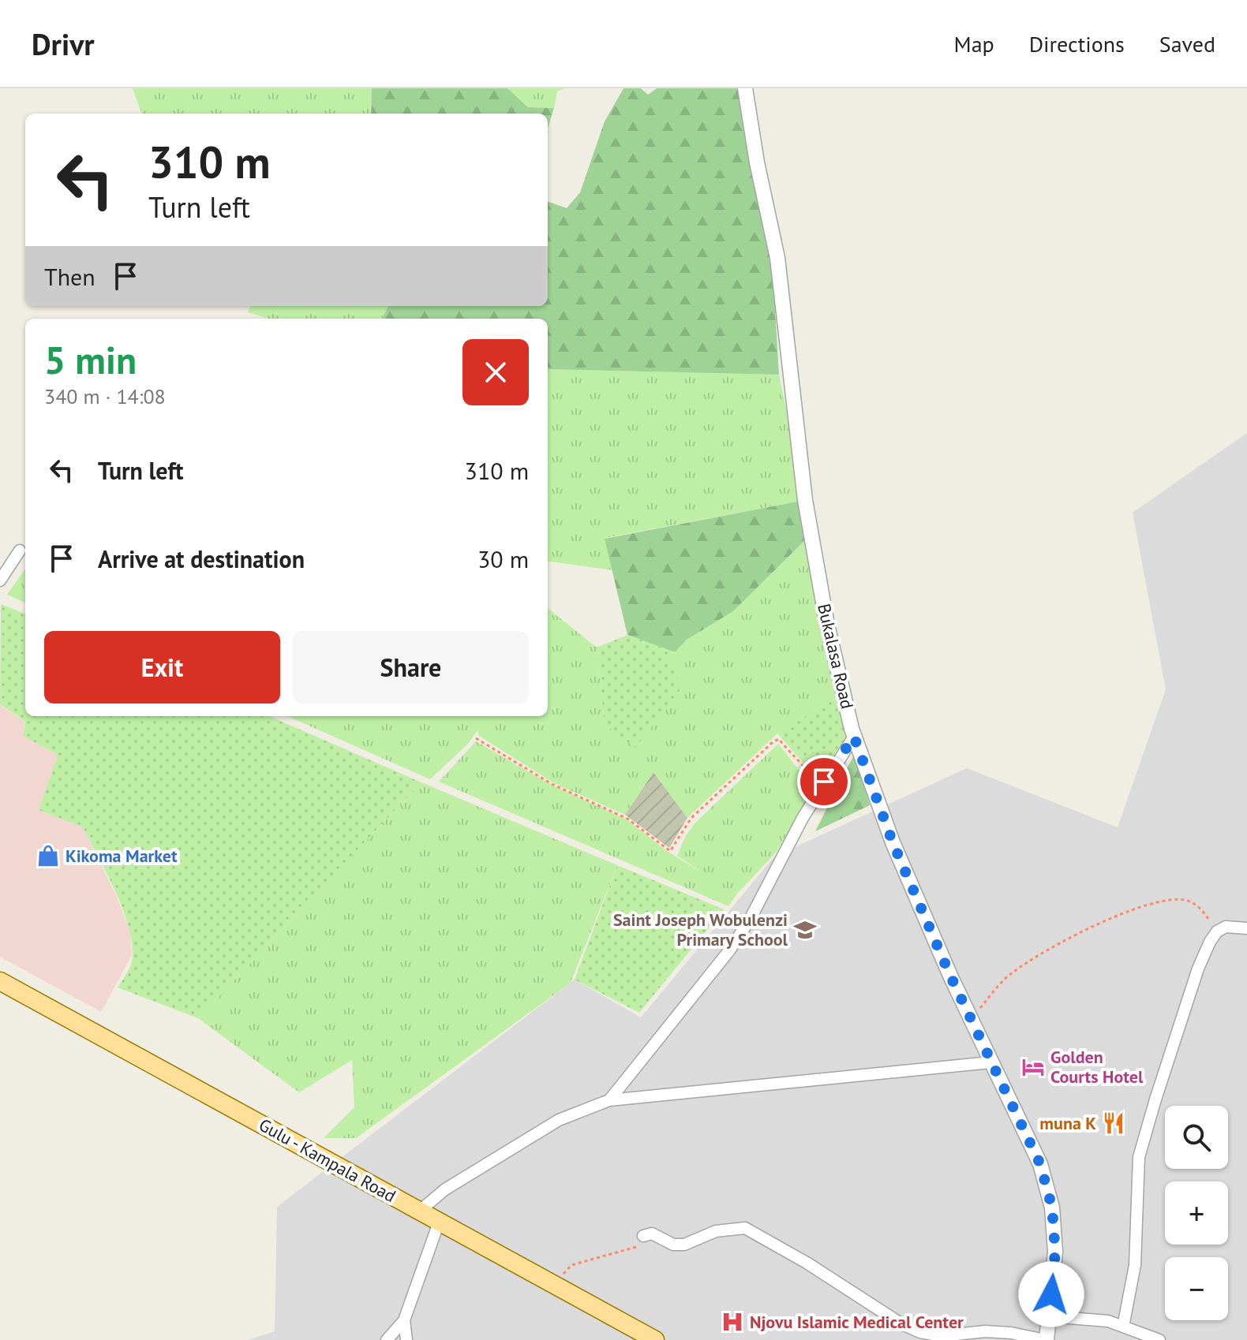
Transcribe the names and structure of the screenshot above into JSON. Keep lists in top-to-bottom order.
{
  "streets": {
    "main road": ["Gulu - Kampala Road"],
    "street": ["Bukalasa Road"]
  },
  "places": {
    "shop": ["Kikoma Market"],
    "school or university": ["Saint Joseph Wobulenzi Primary School"],
    "hotel": ["Golden Courts Hotel"],
    "restaurant": ["muna K"],
    "hospital": ["Njovu Islamic Medical Center"]
  },
  "page": {
    "header": "Drivr",
    "nav": ["Map", "Directions", "Saved"],
    "turn": ["310 m", "Turn left"],
    "then": "Then",
    "heading": ["5 min", "340 m · 14:08"],
    "list": [
      {
        "name": "Turn left",
        "value": "310 m"
      },
      {
        "name": "Arrive at destination",
        "value": "30 m"
      }
    ],
    "buttons": ["Exit", "Share"],
    "map_buttons": ["+", "−"]
  }
}
